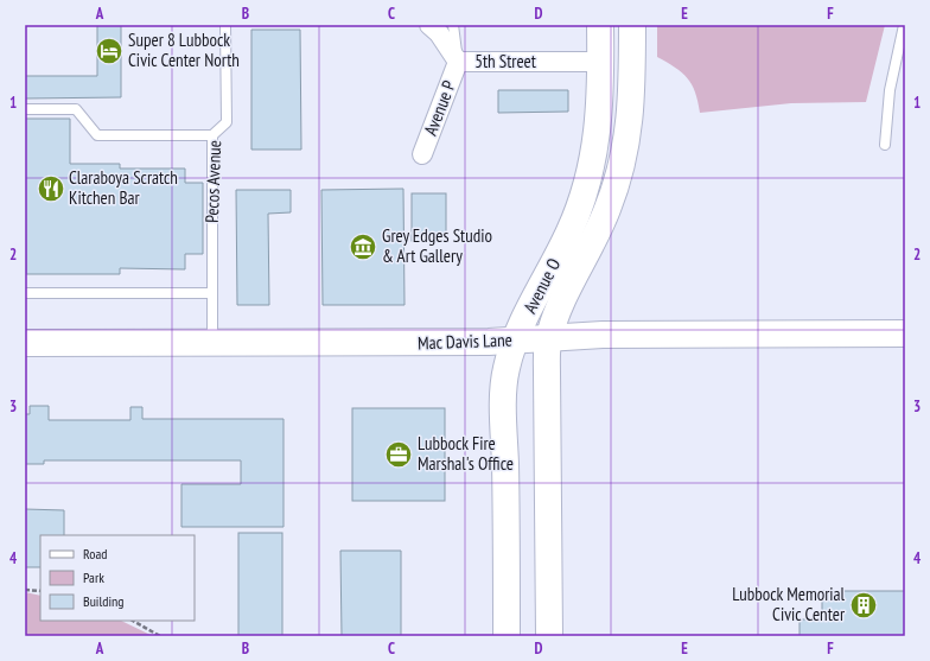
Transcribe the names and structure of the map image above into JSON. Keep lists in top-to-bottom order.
{
  "streets": {
    "street": [
      "5th Street",
      "Avenue P",
      "Avenue O",
      "Mac Davis Lane"
    ],
    "lane": ["Pecos Avenue"]
  },
  "crossings": [
    ["5th Street", "Avenue P"],
    ["5th Street", "Avenue O"],
    ["Pecos Avenue", "Mac Davis Lane"],
    ["Avenue O", "Mac Davis Lane"]
  ],
  "places": {
    "hotel": ["Super 8 Lubbock Civic Center North"],
    "restaurant": ["Claraboya Scratch Kitchen Bar"],
    "museum": ["Grey Edges Studio & Art Gallery"],
    "office": ["Lubbock Fire Marshal's Office"],
    "building": ["Lubbock Memorial Civic Center"]
  },
  "legend": ["Road", "Park", "Building"],
  "grid": {
    "columns": [
      "A",
      "B",
      "C",
      "D",
      "E",
      "F"
    ],
    "rows": [
      "1",
      "2",
      "3",
      "4"
    ]
  }
}
